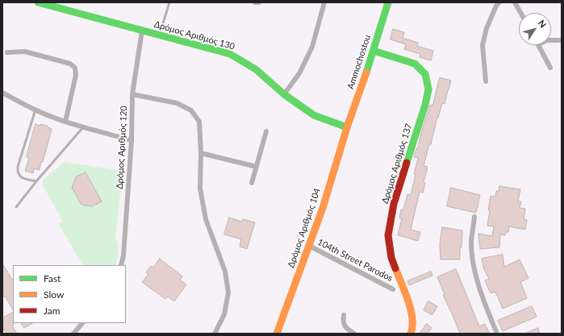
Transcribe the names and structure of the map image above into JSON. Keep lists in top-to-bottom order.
{
  "streets": {
    "street": [
      "Δρόμος Αριθμός 130",
      "Ammochostou",
      "Δρόμος Αριθμός 120",
      "Δρόμος Αριθμός 137",
      "Δρόμος Αριθμός 104",
      "104th Street Parodos"
    ]
  },
  "crossings": [
    ["Δρόμος Αριθμός 130", "Ammochostou"],
    ["Δρόμος Αριθμός 130", "Δρόμος Αριθμός 120"],
    ["Δρόμος Αριθμός 130", "Δρόμος Αριθμός 104"],
    ["Ammochostou", "Δρόμος Αριθμός 137"],
    ["Ammochostou", "Δρόμος Αριθμός 104"],
    ["Δρόμος Αριθμός 104", "104th Street Parodos"]
  ],
  "legend": ["Fast", "Slow", "Jam"],
  "north": "top right"
}
